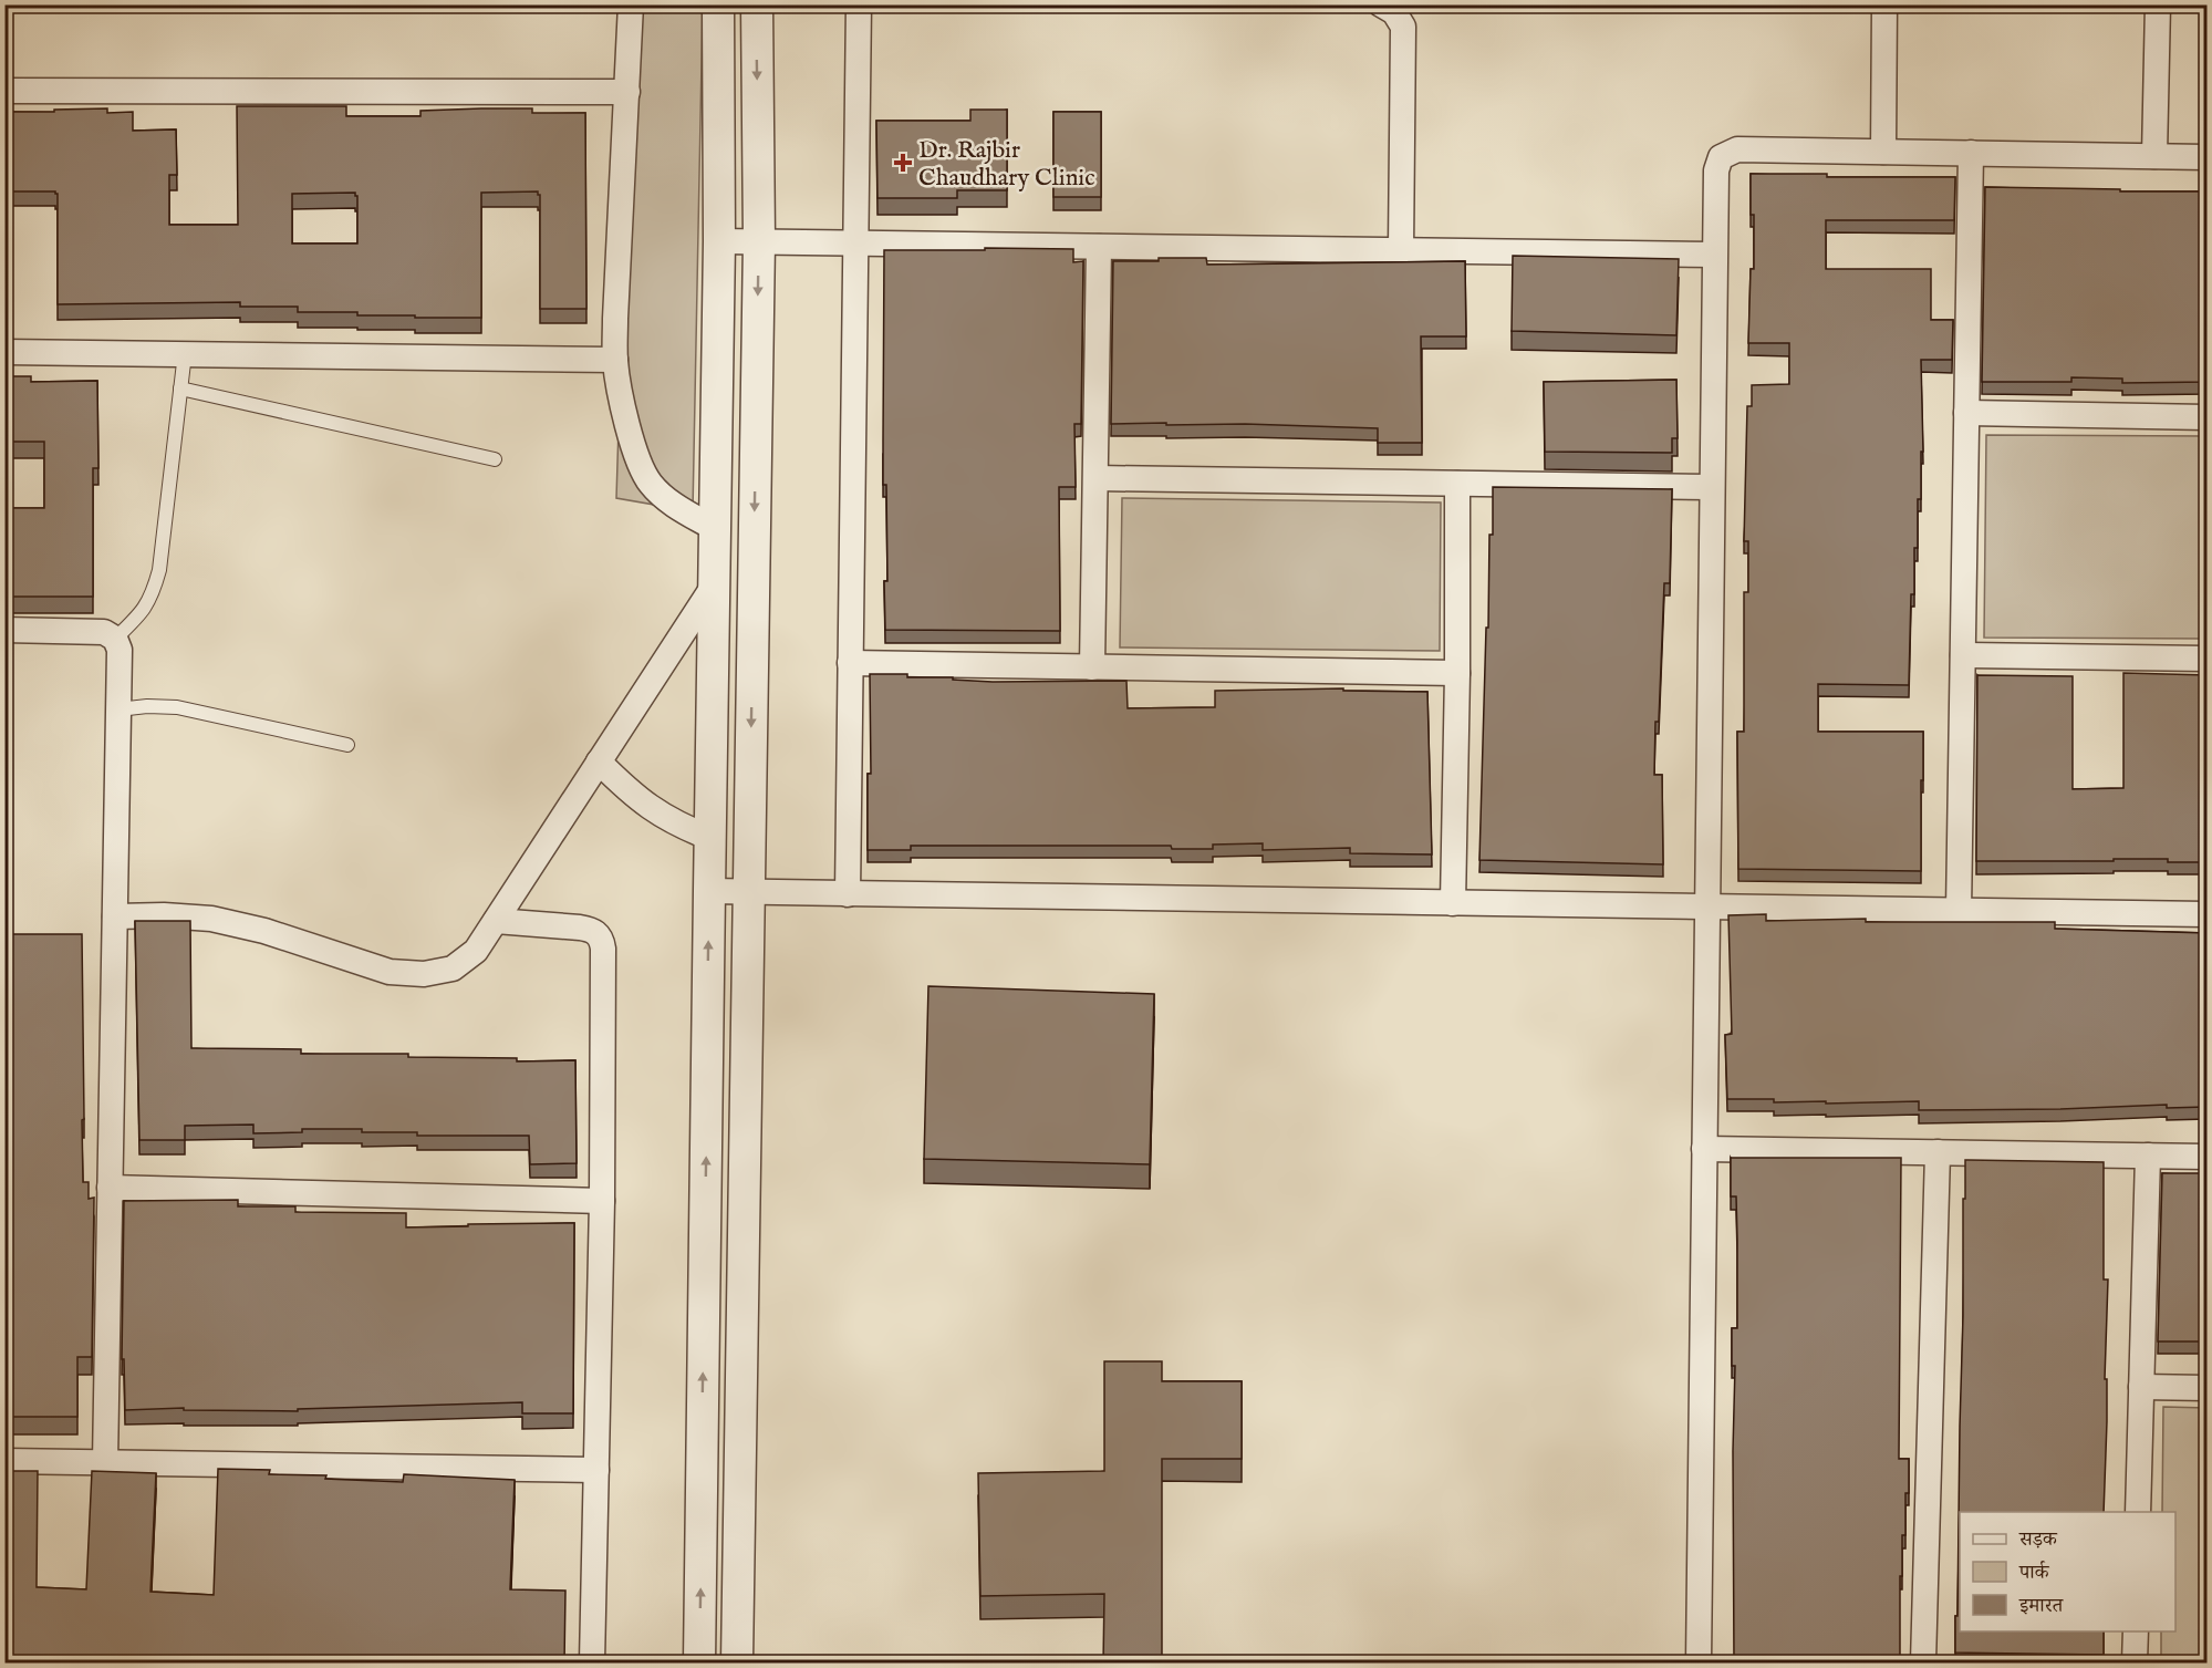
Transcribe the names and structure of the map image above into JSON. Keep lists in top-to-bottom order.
{
  "places": {
    "health": ["Dr. Rajbir Chaudhary Clinic"]
  },
  "legend": ["सड़क", "पार्क", "इमारत"]
}
